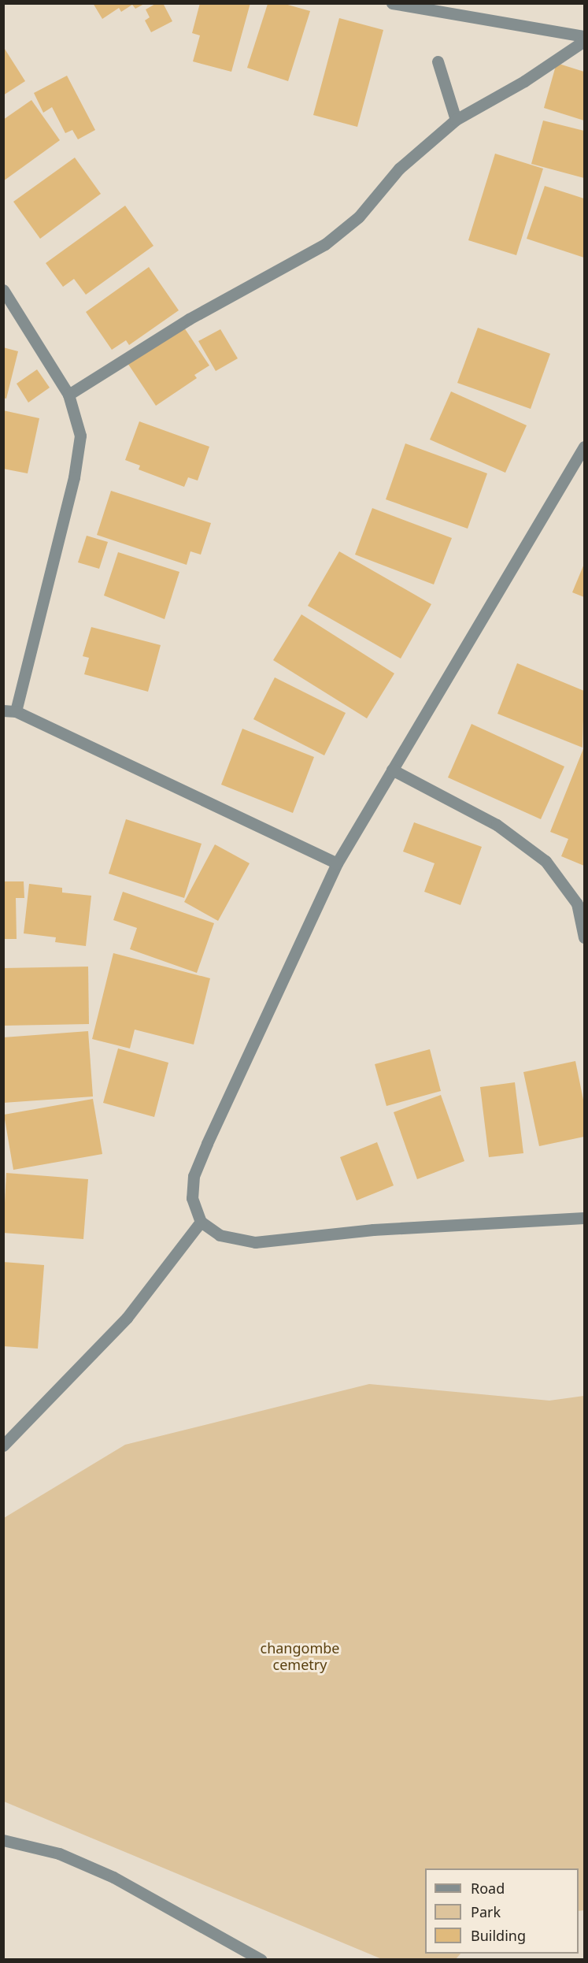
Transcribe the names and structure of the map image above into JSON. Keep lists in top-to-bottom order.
{
  "parks": ["changombe cemetry"],
  "legend": ["Road", "Park", "Building"]
}
